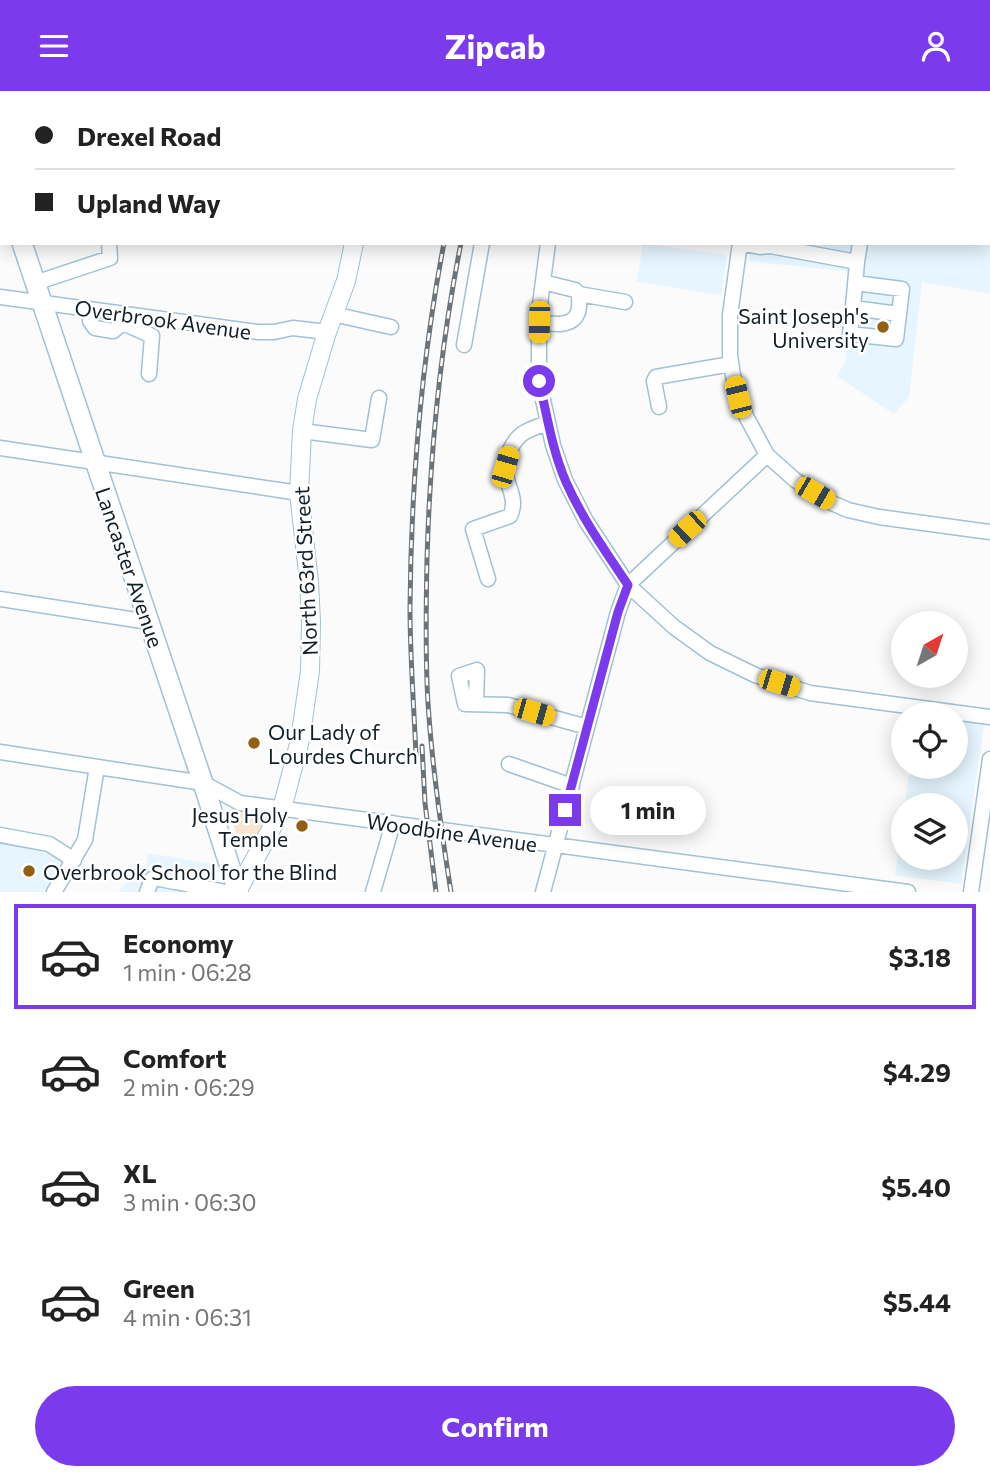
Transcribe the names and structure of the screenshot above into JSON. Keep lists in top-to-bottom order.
{
  "streets": {
    "highway": ["Lancaster Avenue"],
    "main road": ["North 63rd Street"],
    "street": ["Overbrook Avenue", "Woodbine Avenue"]
  },
  "crossings": [
    ["Overbrook Avenue", "Lancaster Avenue"],
    ["Overbrook Avenue", "North 63rd Street"],
    ["Lancaster Avenue", "North 63rd Street"],
    ["Lancaster Avenue", "Woodbine Avenue"],
    ["North 63rd Street", "Woodbine Avenue"]
  ],
  "places": [
    "Saint Joseph's University",
    "Our Lady of Lourdes Church",
    "Jesus Holy Temple",
    "Overbrook School for the Blind"
  ],
  "north": "top right",
  "page": {
    "header": "Zipcab",
    "banner": ["Drexel Road", "Upland Way"],
    "bubble": "1 min",
    "list": [
      {
        "name": "Economy",
        "note": "1 min · 06:28",
        "value": "$3.18"
      },
      {
        "name": "Comfort",
        "note": "2 min · 06:29",
        "value": "$4.29"
      },
      {
        "name": "XL",
        "note": "3 min · 06:30",
        "value": "$5.40"
      },
      {
        "name": "Green",
        "note": "4 min · 06:31",
        "value": "$5.44"
      }
    ],
    "buttons": "Confirm"
  }
}
